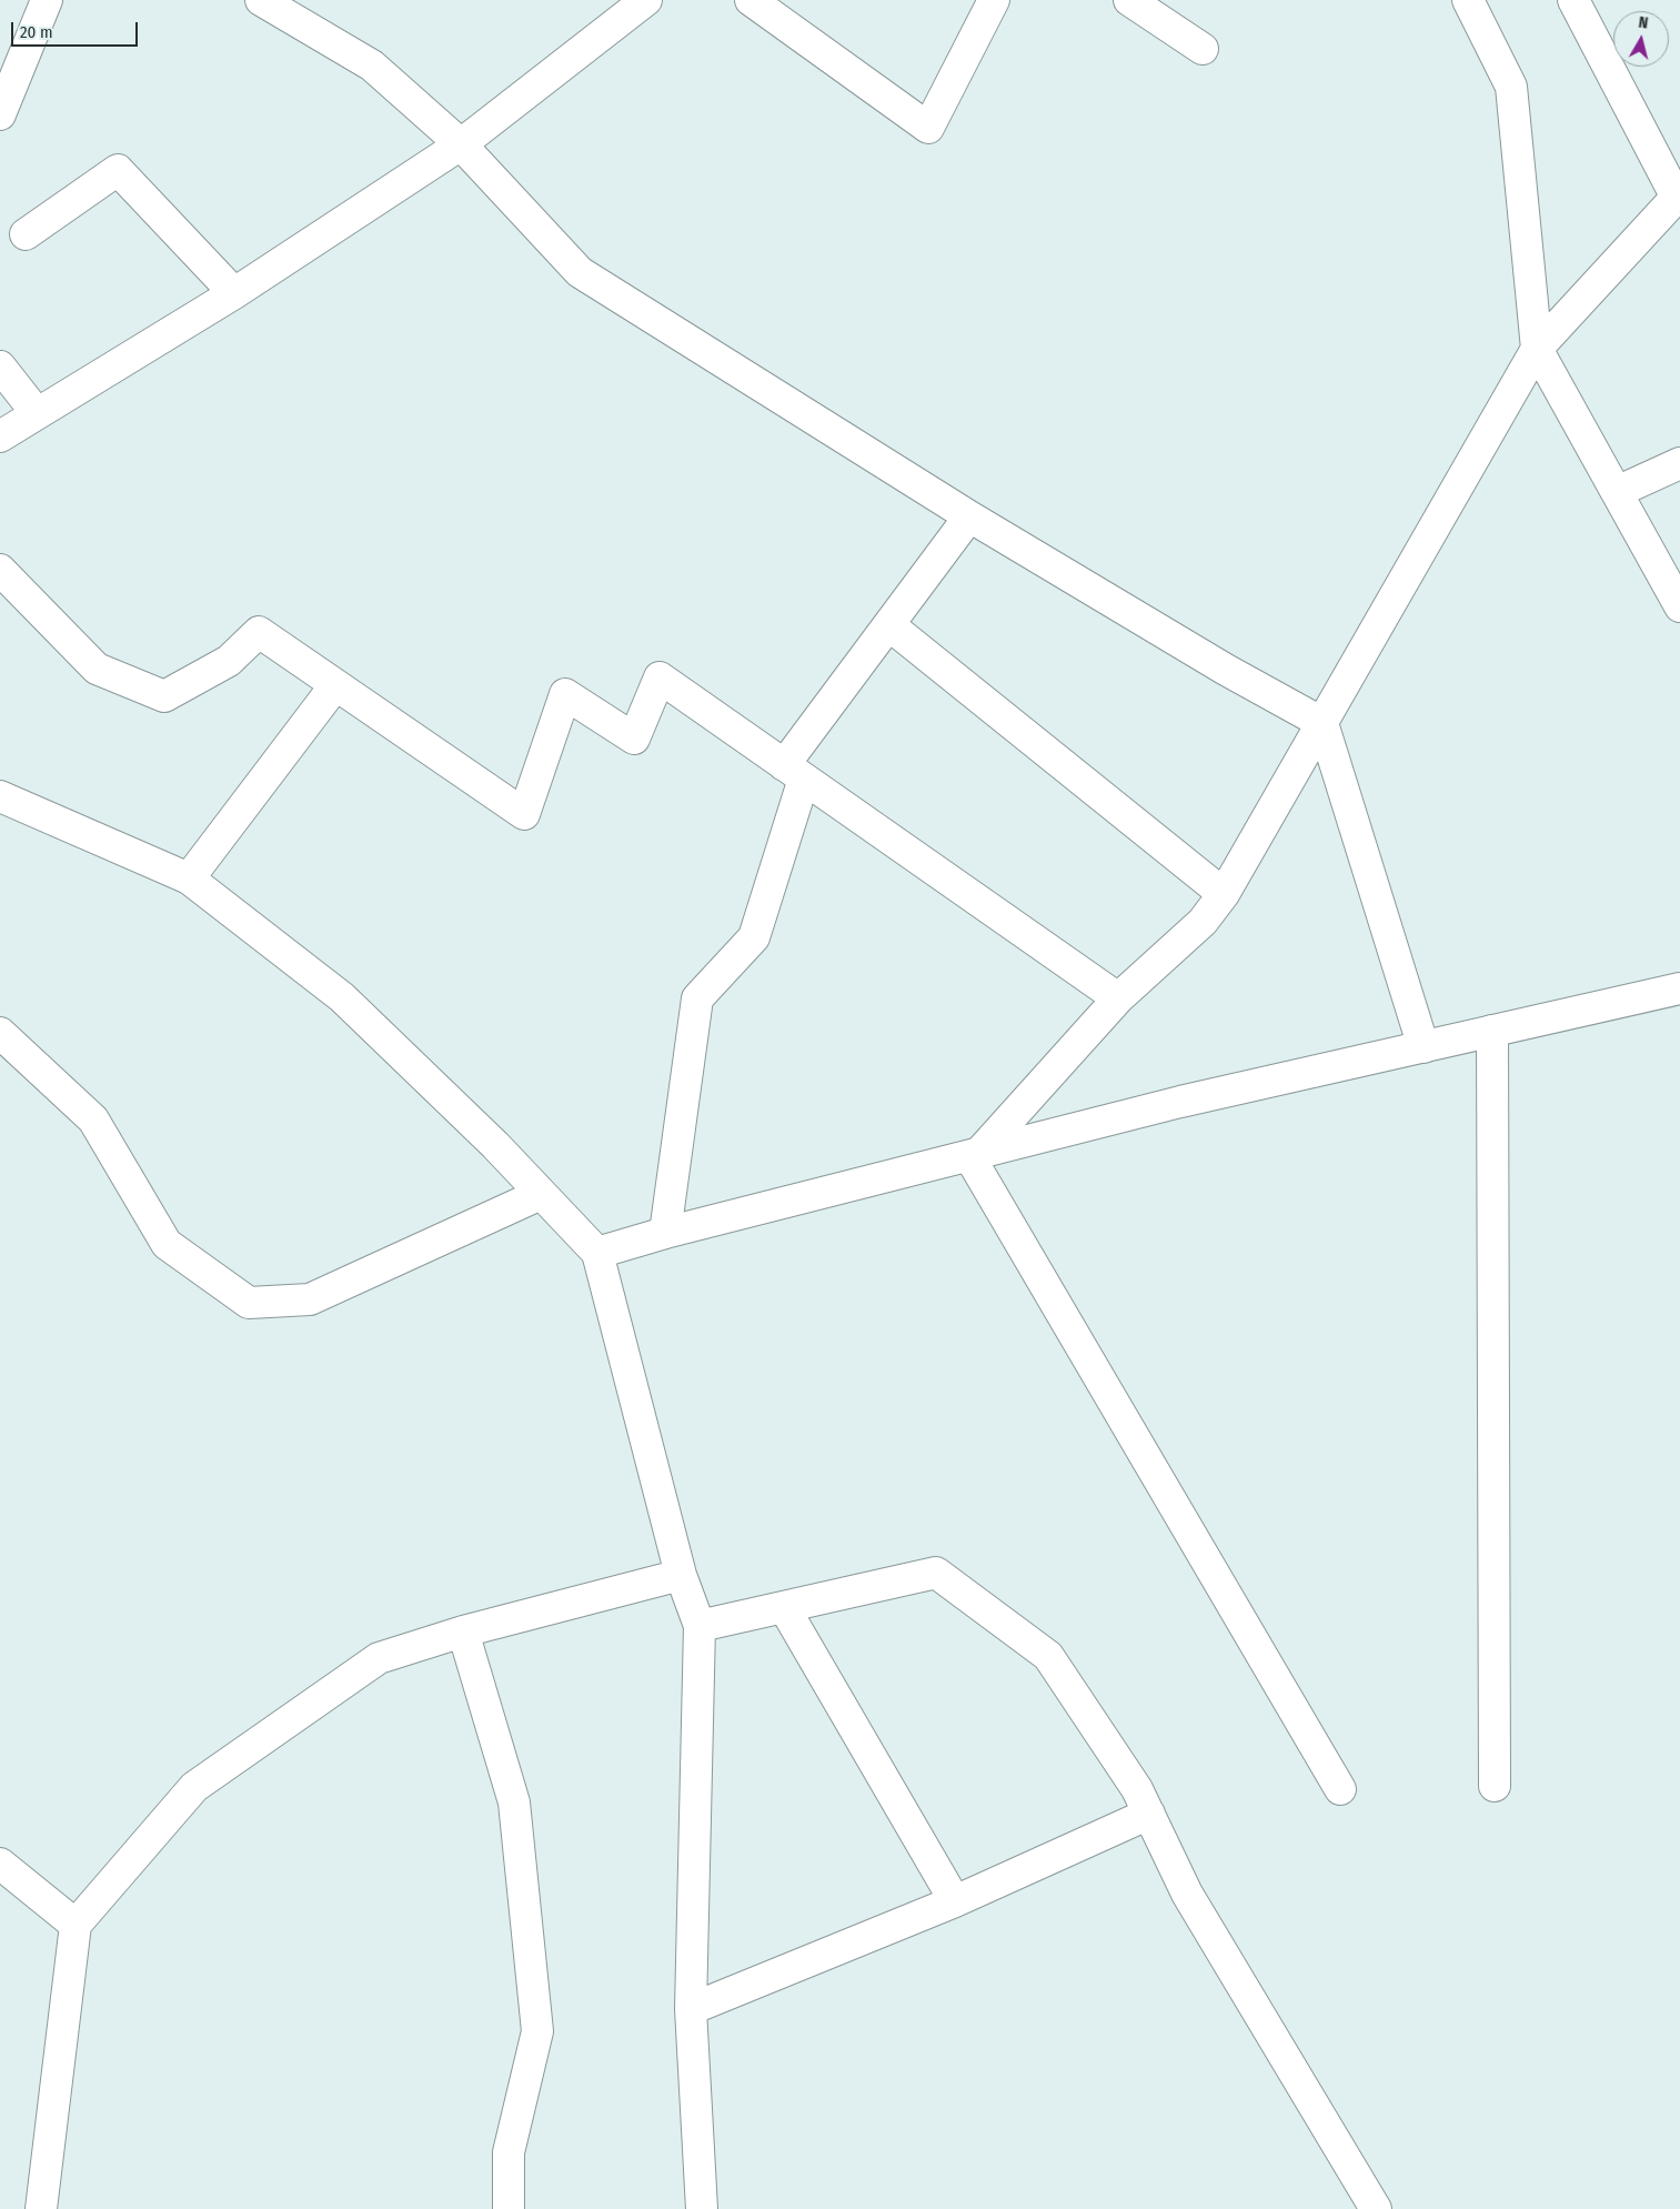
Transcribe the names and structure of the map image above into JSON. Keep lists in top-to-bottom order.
{
  "scale_bar": "20 m",
  "north": "top"
}
